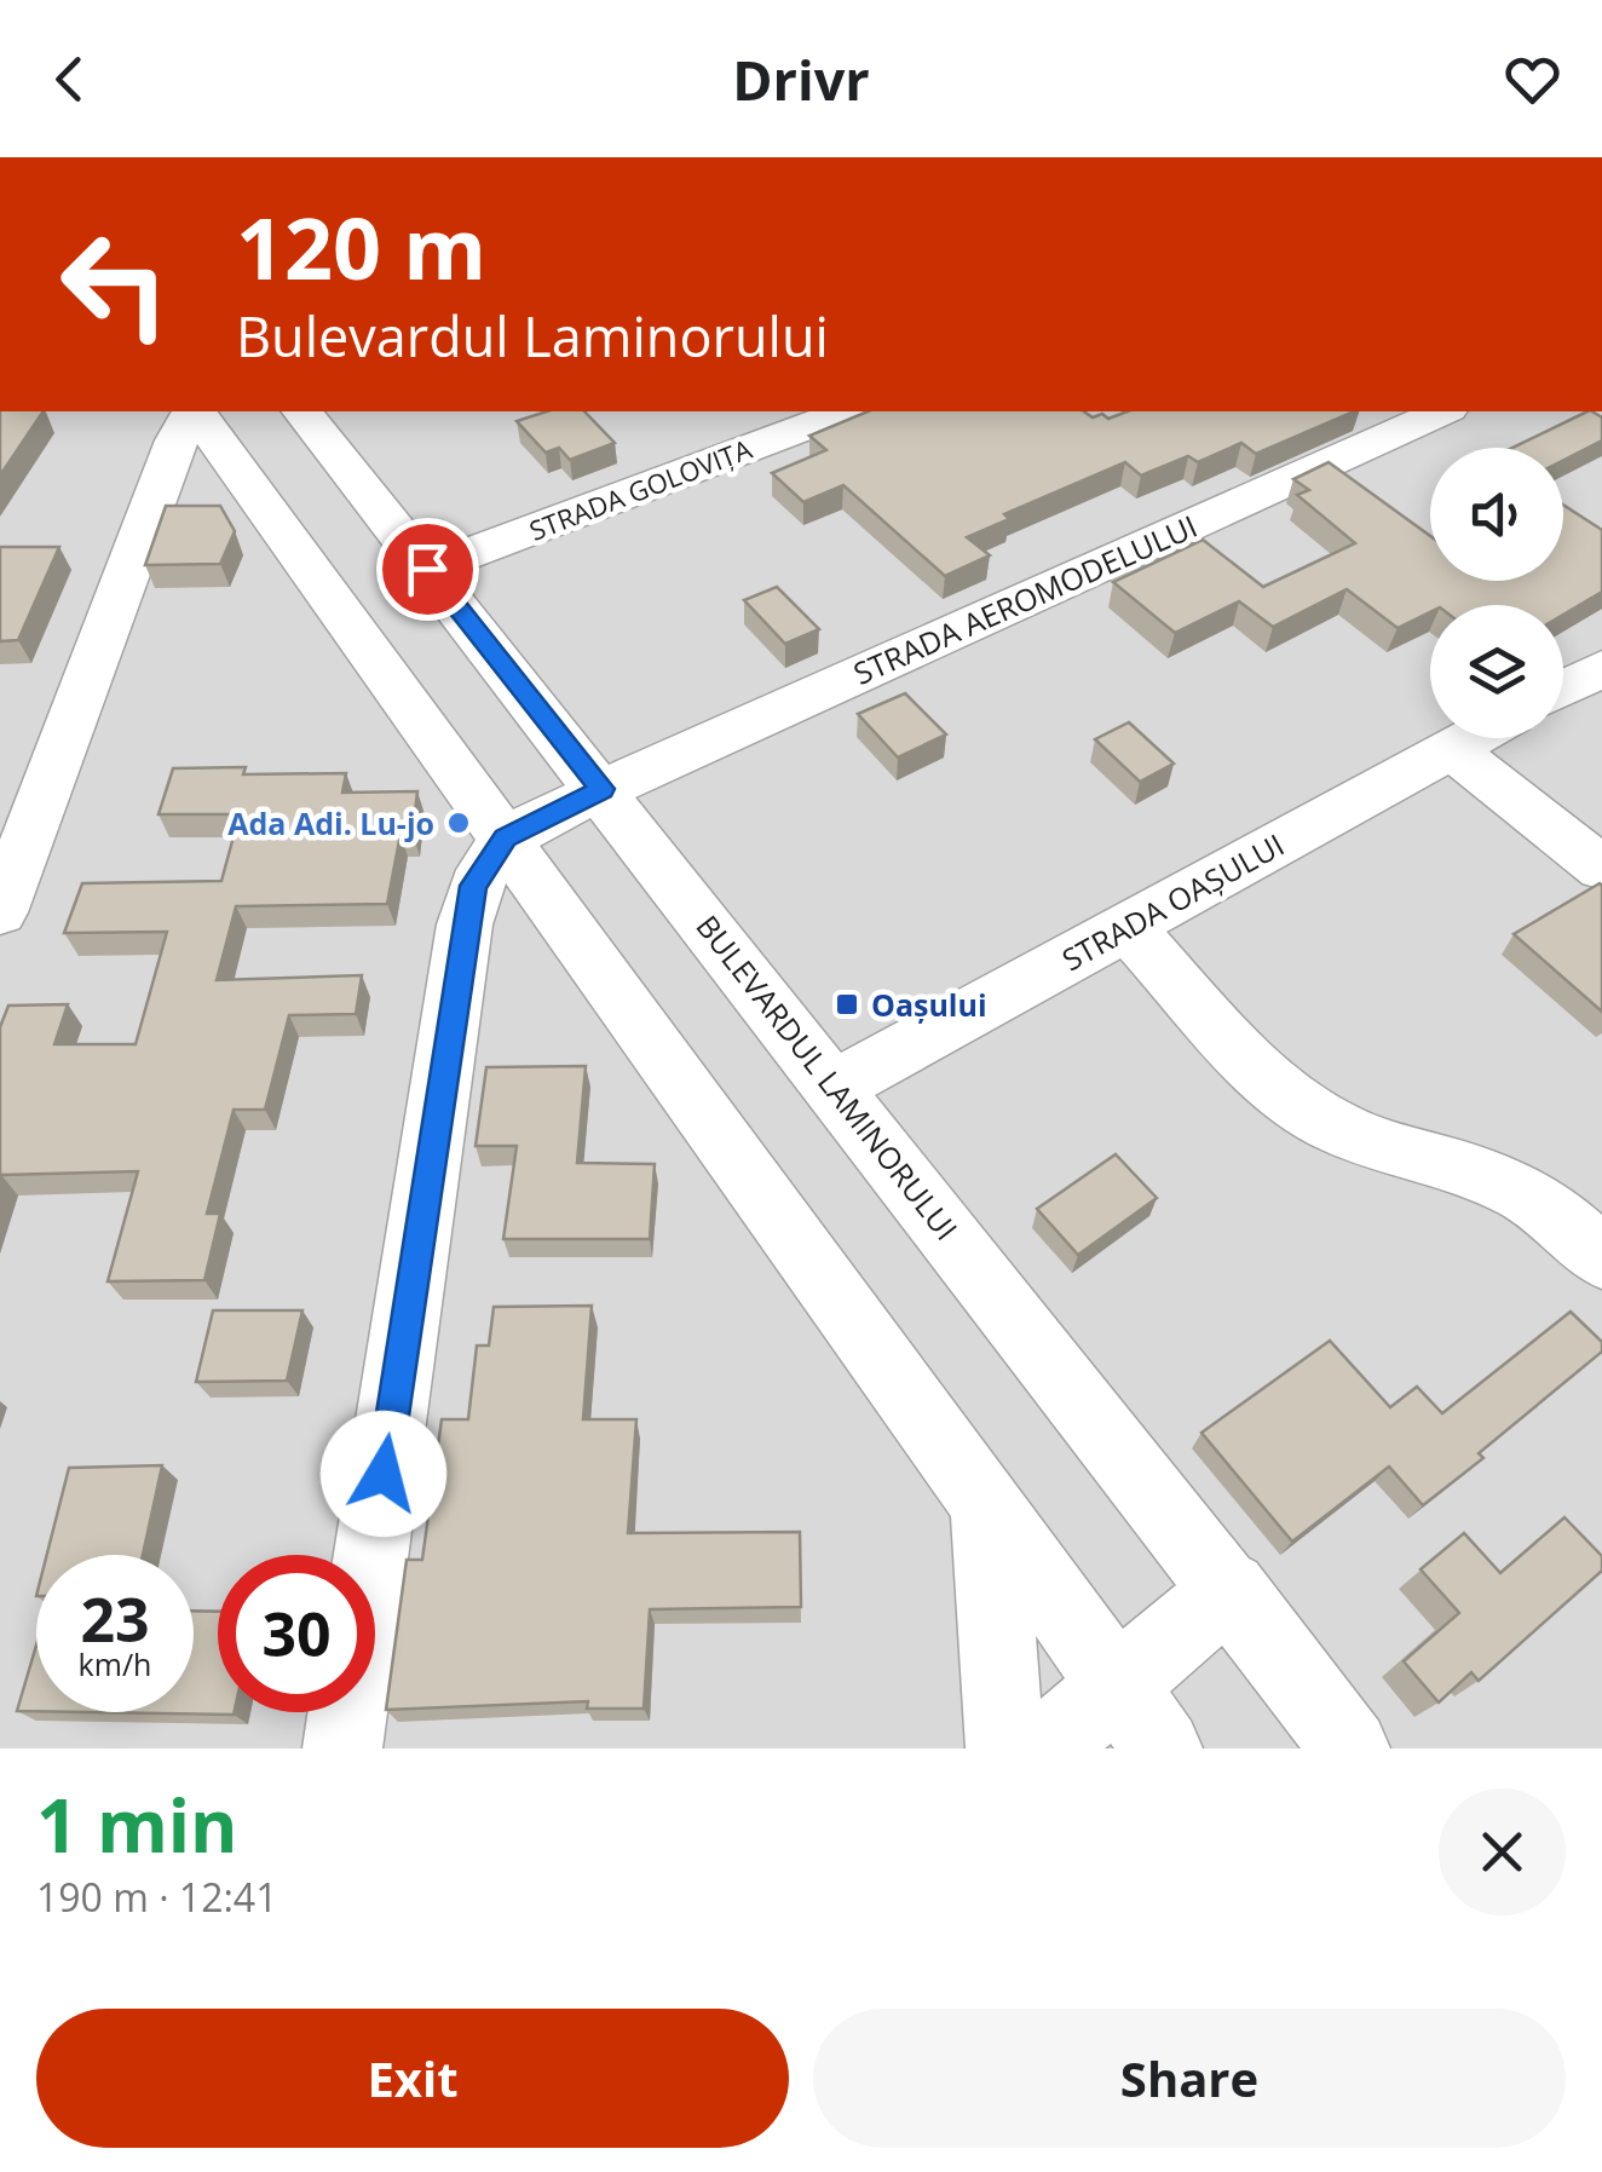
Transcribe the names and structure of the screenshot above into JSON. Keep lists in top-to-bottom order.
{
  "streets": {
    "street": [
      "STRADA GOLOVIȚA",
      "STRADA AEROMODELULUI",
      "STRADA OAȘULUI",
      "BULEVARDUL LAMINORULUI"
    ]
  },
  "crossings": [
    ["STRADA GOLOVIȚA", "BULEVARDUL LAMINORULUI"],
    ["STRADA AEROMODELULUI", "BULEVARDUL LAMINORULUI"],
    ["STRADA OAȘULUI", "BULEVARDUL LAMINORULUI"]
  ],
  "places": {
    "other": ["Ada Adi. Lu-jo"],
    "transit": ["Oașului"]
  },
  "page": {
    "header": "Drivr",
    "turn": ["120 m", "Bulevardul Laminorului"],
    "speed": "23 km/h",
    "limit": "30",
    "heading": ["1 min", "190 m · 12:41"],
    "buttons": ["Exit", "Share"]
  }
}
